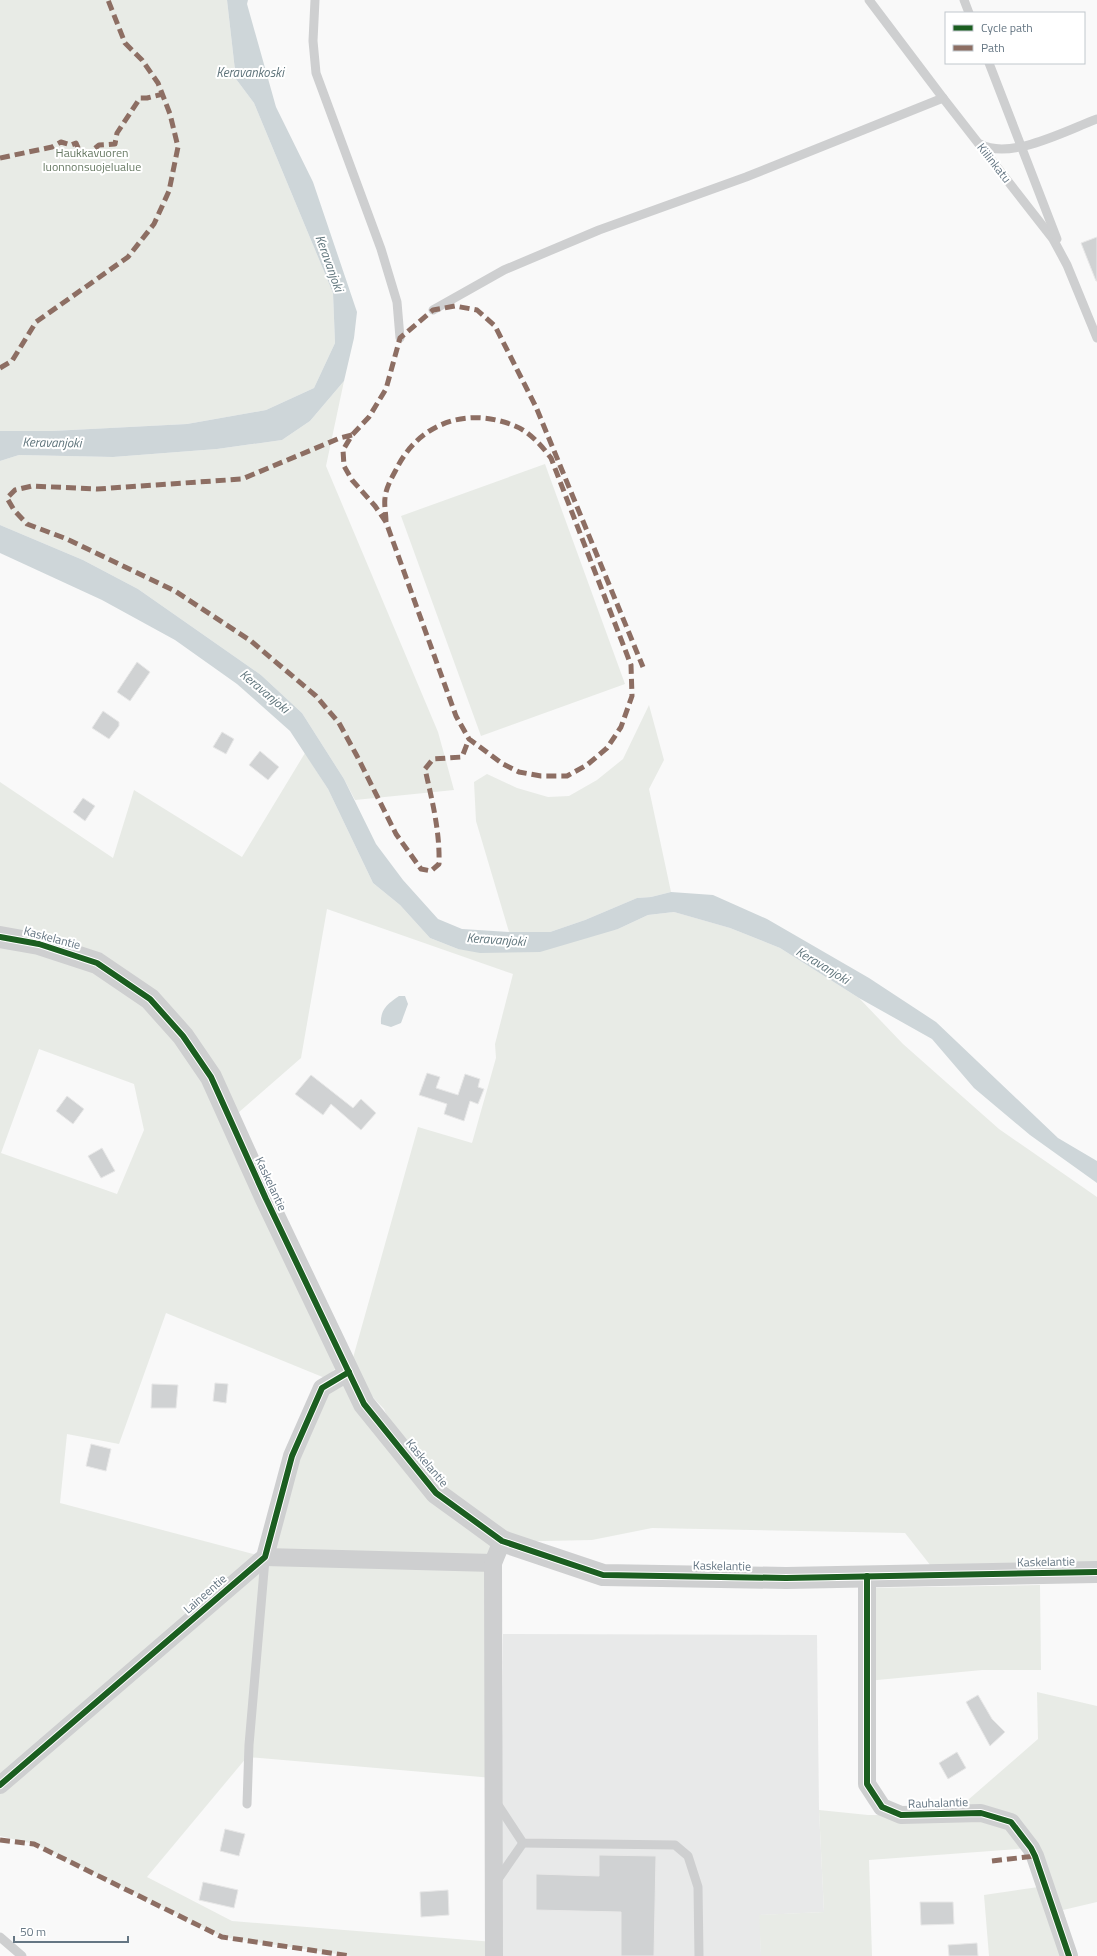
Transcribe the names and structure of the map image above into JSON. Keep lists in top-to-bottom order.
{
  "streets": {
    "street": ["Kaskelantie", "Laineentie", "Rauhalantie"],
    "lane": ["Kiilinkatu"]
  },
  "crossings": [
    ["Kaskelantie", "Rauhalantie"]
  ],
  "water": ["Keravankoski", "Keravanjoki"],
  "parks": ["Haukkavuoren luonnonsuojelualue"],
  "legend": ["Cycle path", "Path"],
  "scale_bar": "50 m"
}
